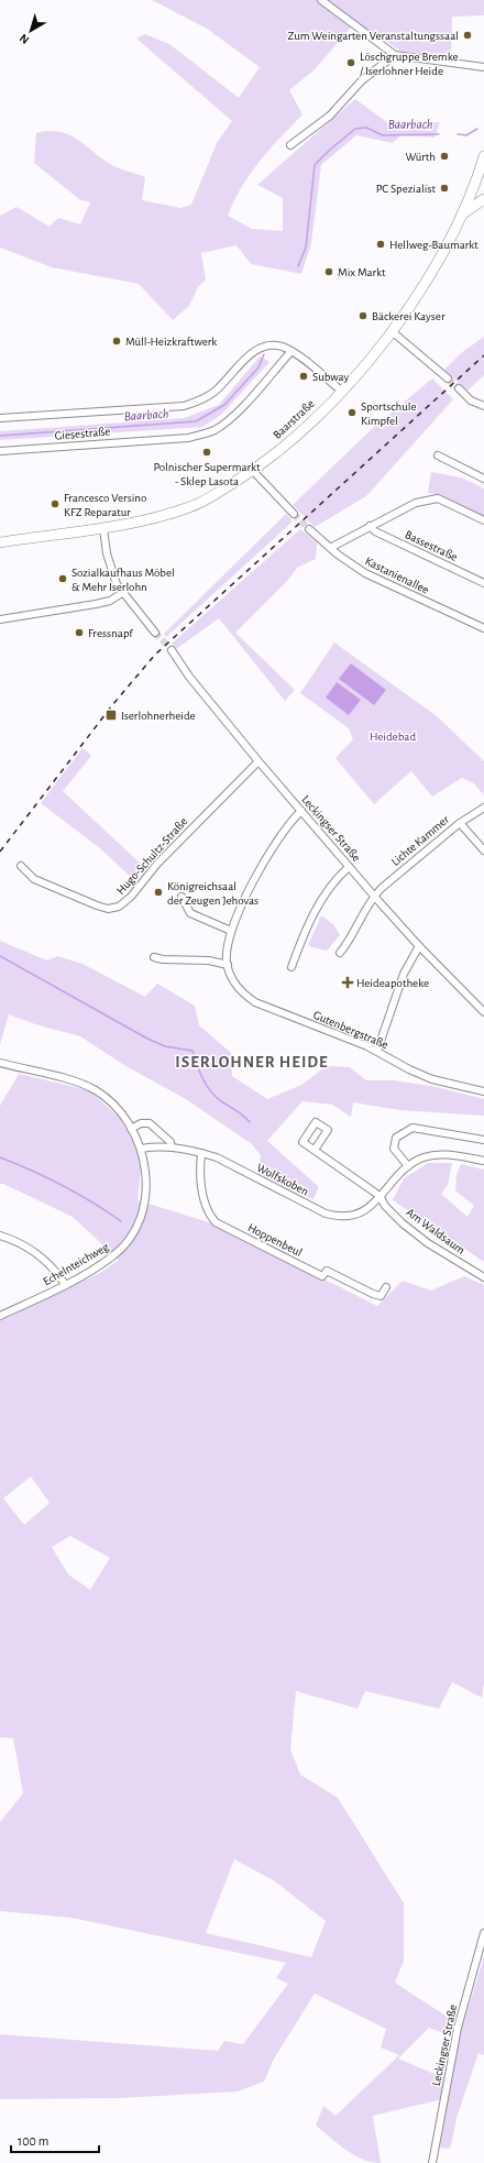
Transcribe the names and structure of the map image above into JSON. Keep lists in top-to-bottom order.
{
  "streets": {
    "main road": ["Baarstraße"],
    "street": [
      "Giesestraße",
      "Bassestraße",
      "Kastanienallee",
      "Leckingser Straße",
      "Lichte Kammer",
      "Hugo-Schultz-Straße",
      "Gutenbergstraße",
      "Wolfskoben",
      "Am Waldsaum",
      "Hoppenbeul",
      "Echelnteichweg"
    ]
  },
  "crossings": [
    ["Baarstraße", "Giesestraße"],
    ["Leckingser Straße", "Lichte Kammer"],
    ["Leckingser Straße", "Hugo-Schultz-Straße"],
    ["Leckingser Straße", "Gutenbergstraße"],
    ["Wolfskoben", "Am Waldsaum"],
    ["Wolfskoben", "Hoppenbeul"],
    ["Wolfskoben", "Echelnteichweg"]
  ],
  "districts": ["ISERLOHNER HEIDE"],
  "water": ["Baarbach"],
  "parks": ["Heidebad"],
  "places": {
    "other": [
      "Zum Weingarten Veranstaltungssaal",
      "Löschgruppe Bremke / Iserlohner Heide",
      "Würth",
      "PC Spezialist",
      "Hellweg-Baumarkt",
      "Mix Markt",
      "Bäckerei Kayser",
      "Müll-Heizkraftwerk",
      "Subway",
      "Sportschule Kimpfel",
      "Polnischer Supermarkt - Sklep Lasota",
      "Francesco Versino KFZ Reparatur",
      "Sozialkaufhaus Möbel & Mehr Iserlohn",
      "Fressnapf",
      "Königreichsaal der Zeugen Jehovas"
    ],
    "transit": ["Iserlohnerheide"],
    "health": ["Heideapotheke"]
  },
  "scale_bar": "100 m",
  "north": "bottom left"
}
